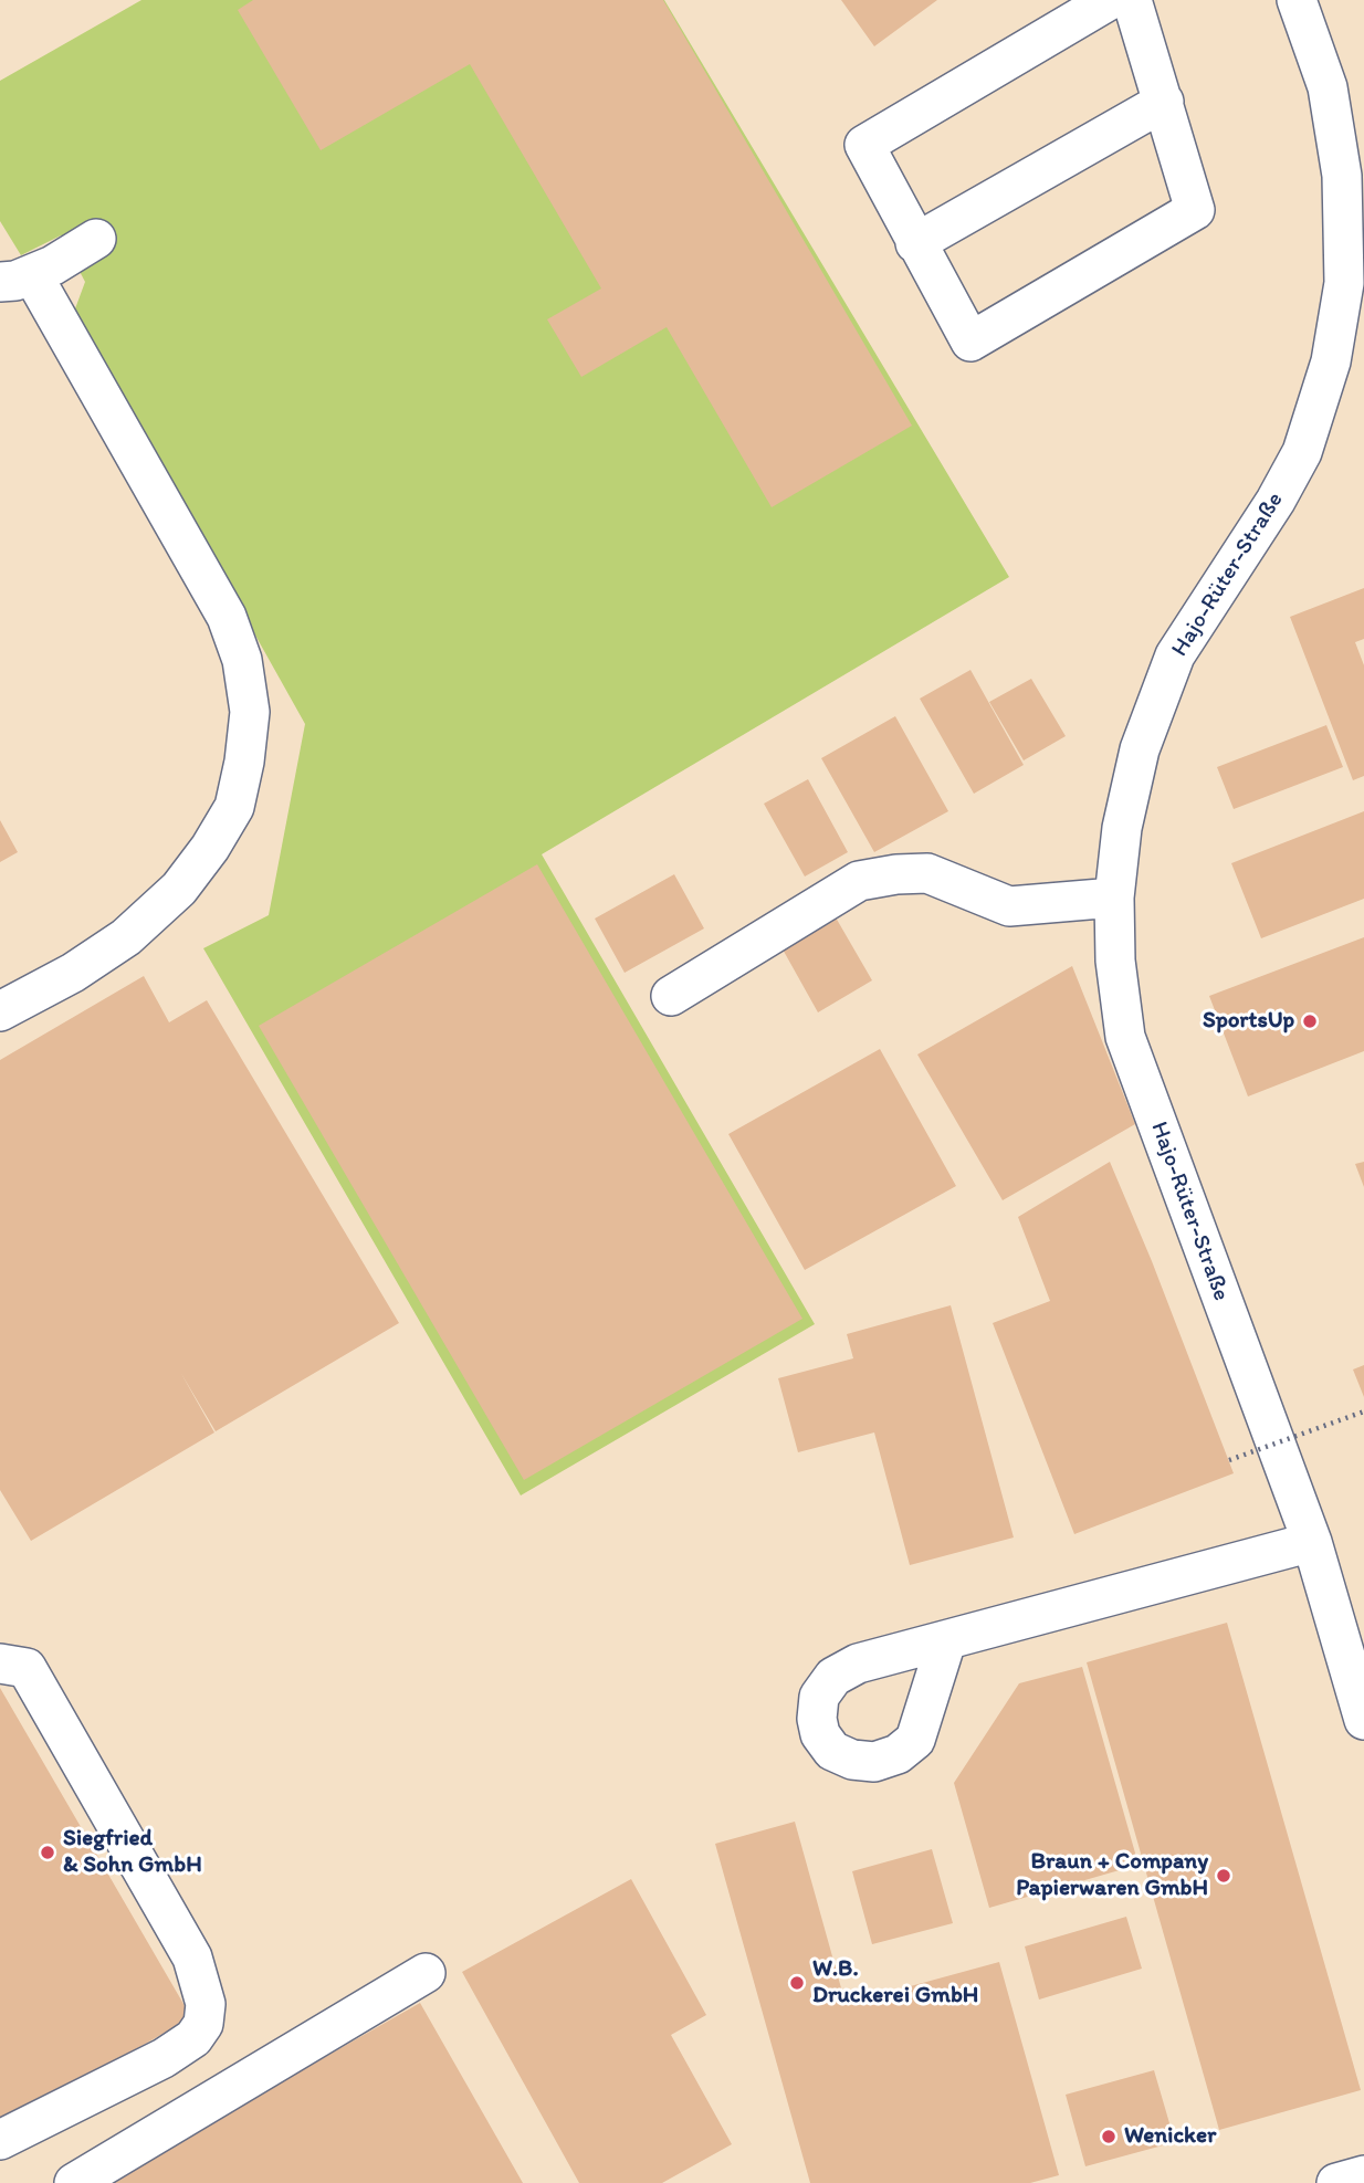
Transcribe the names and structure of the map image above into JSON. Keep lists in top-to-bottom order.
{
  "streets": {
    "street": ["Hajo-Rüter-Straße"]
  },
  "places": [
    "SportsUp",
    "Siegfried & Sohn GmbH",
    "Braun + Company Papierwaren GmbH",
    "W.B. Druckerei GmbH",
    "Wenicker"
  ]
}
